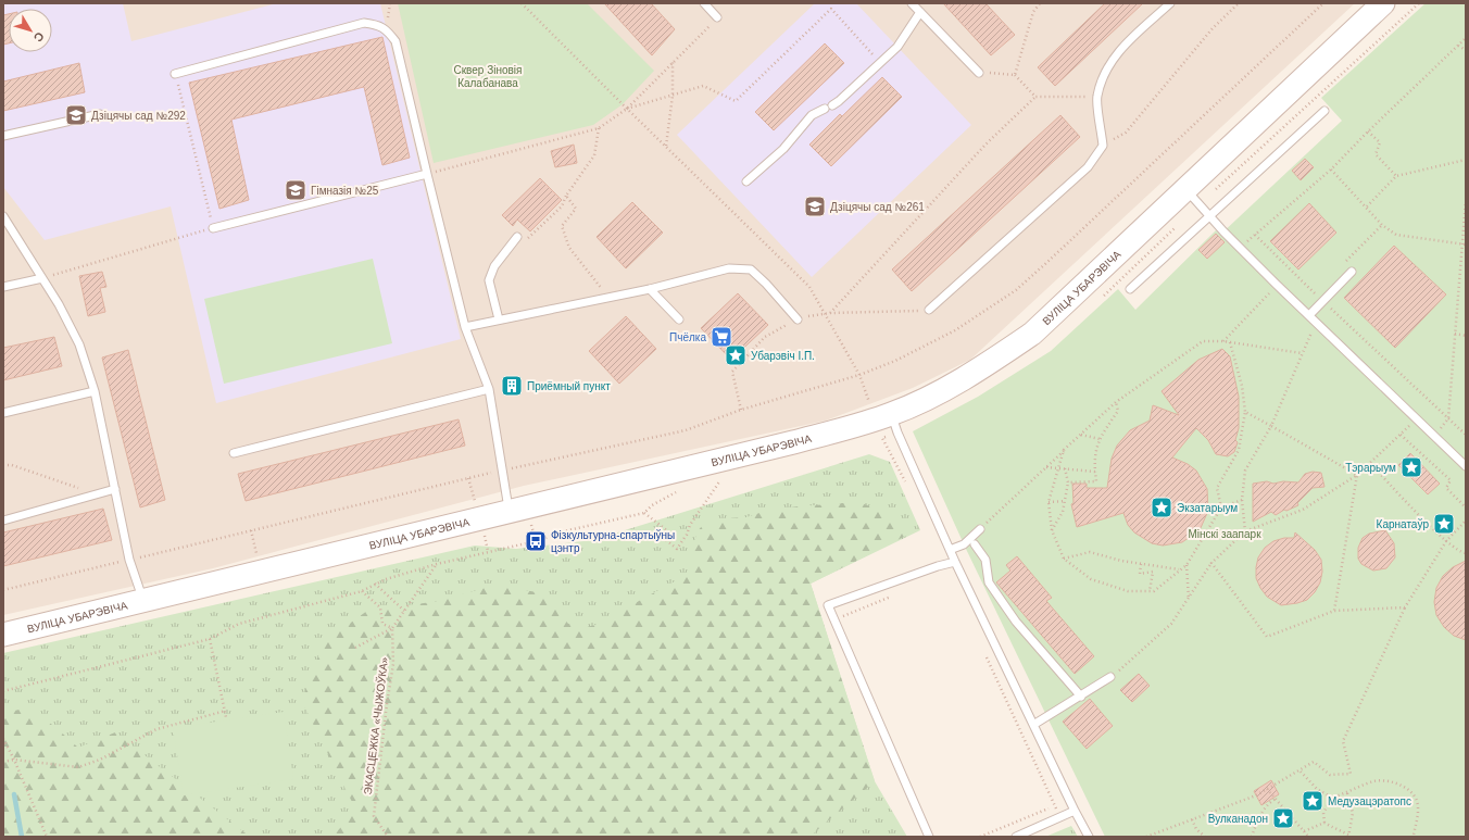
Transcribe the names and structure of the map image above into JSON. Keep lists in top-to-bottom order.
{
  "streets": {
    "main road": ["ВУЛІЦА УБАРЭВІЧА"],
    "path": ["ЭКАСЦЕЖКА «ЧЫЖОЎКА»"]
  },
  "parks": ["Сквер Зіновія Калабанава", "Мінскі заапарк"],
  "places": {
    "school or university": ["Дзіцячы сад №292", "Гімназія №25", "Дзіцячы сад №261"],
    "supermarket": ["Пчёлка"],
    "place": [
      "Убарэвіч І.П.",
      "Тэрарыум",
      "Экзатарыум",
      "Карнатаўр",
      "Медузацэратопс",
      "Вулканадон"
    ],
    "building": ["Приёмный пункт"],
    "bus stop": ["Фізкультурна-спартыўны цэнтр"]
  },
  "north": "bottom right"
}
